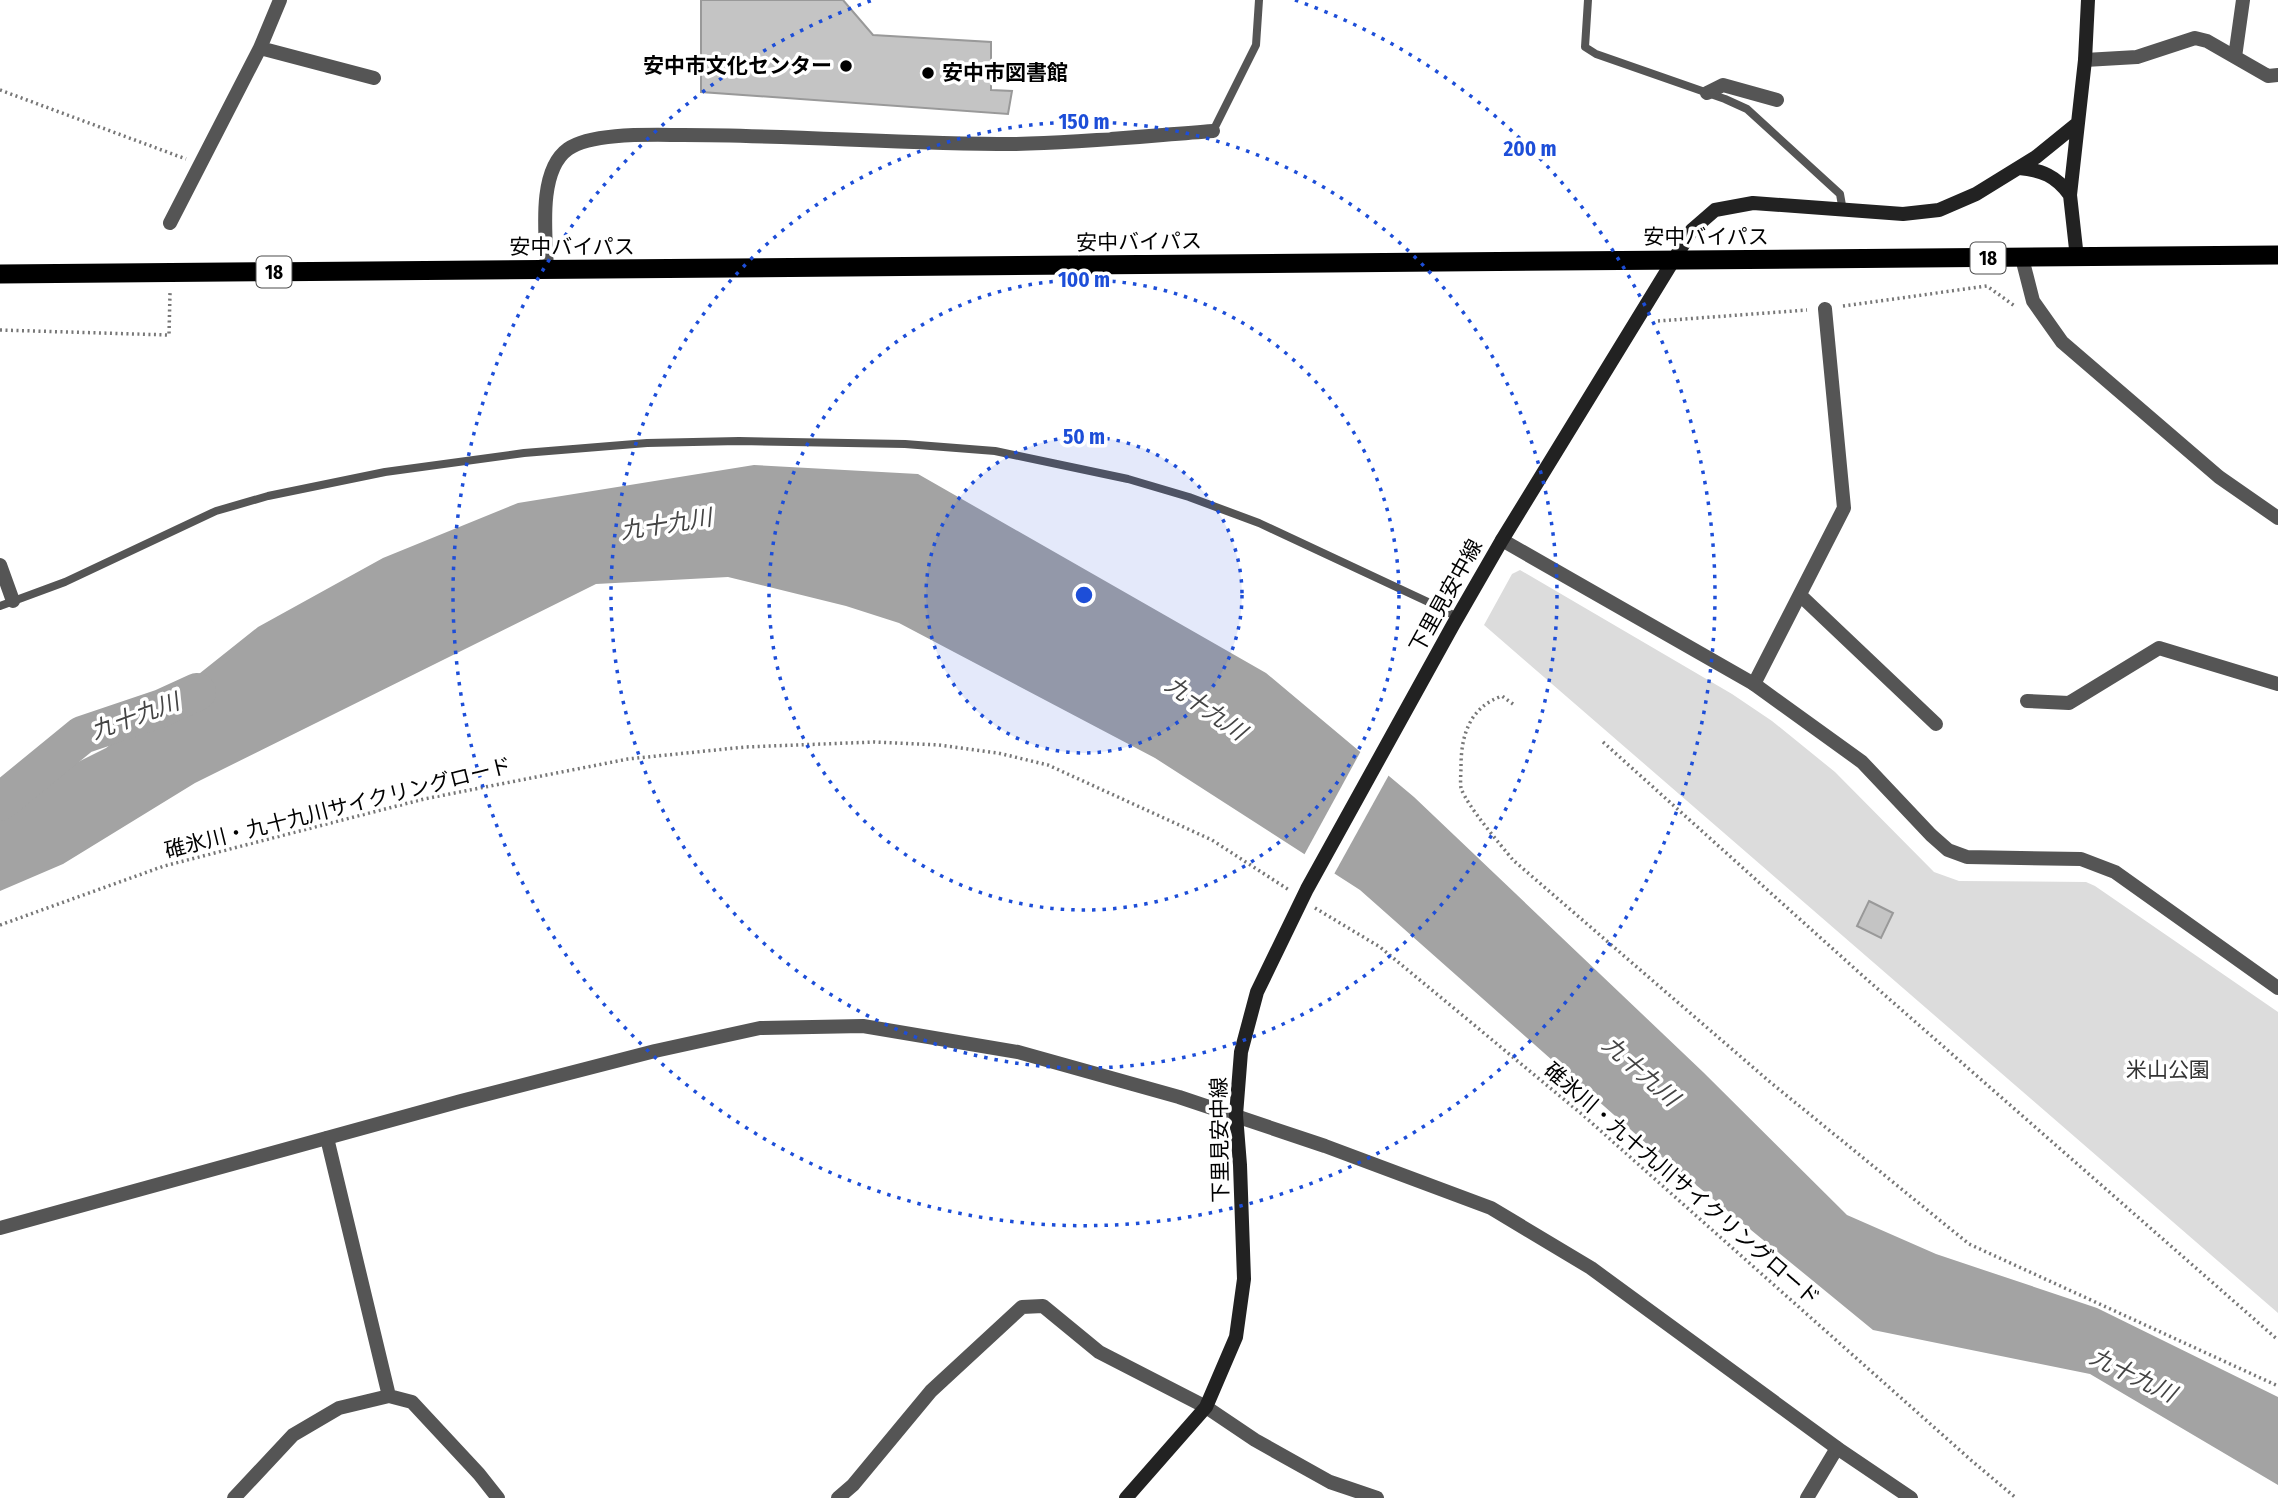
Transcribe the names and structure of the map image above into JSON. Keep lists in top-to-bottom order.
{
  "streets": {
    "highway": ["安中バイパス", "18"],
    "main road": ["下里見安中線"],
    "path": ["碓氷川・九十九川サイクリングロード"]
  },
  "water": ["九十九川"],
  "parks": ["米山公園"],
  "places": ["安中市文化センター", "安中市図書館"],
  "rings": [
    "150 m",
    "200 m",
    "100 m",
    "50 m"
  ]
}
